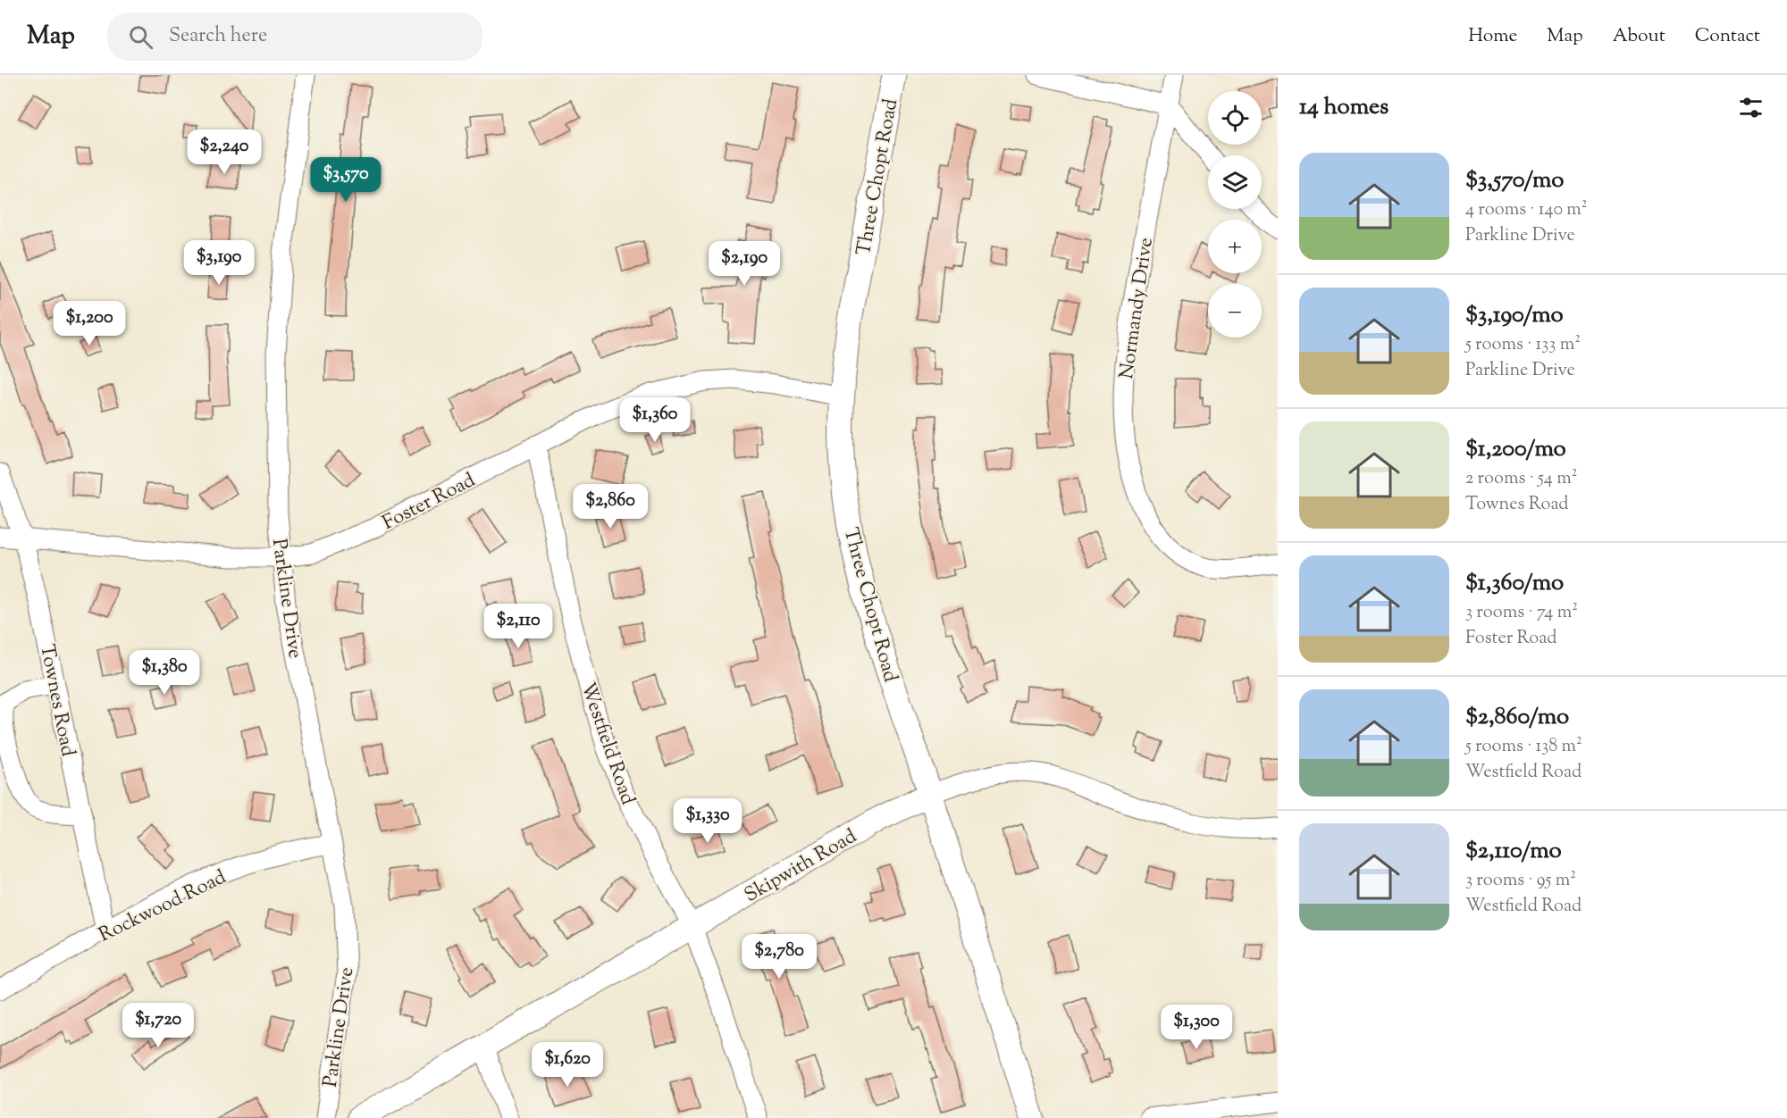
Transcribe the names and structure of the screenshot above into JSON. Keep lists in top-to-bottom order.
{
  "streets": {
    "main road": ["Three Chopt Road", "Skipwith Road"],
    "street": [
      "Normandy Drive",
      "Foster Road",
      "Parkline Drive",
      "Townes Road",
      "Westfield Road",
      "Rockwood Road"
    ]
  },
  "crossings": [
    ["Three Chopt Road", "Foster Road"],
    ["Three Chopt Road", "Skipwith Road"],
    ["Foster Road", "Parkline Drive"],
    ["Foster Road", "Townes Road"],
    ["Foster Road", "Westfield Road"],
    ["Parkline Drive", "Rockwood Road"],
    ["Townes Road", "Rockwood Road"],
    ["Westfield Road", "Skipwith Road"]
  ],
  "page": {
    "header": "Map",
    "search": "Search here",
    "nav": [
      "Home",
      "Map",
      "About",
      "Contact"
    ],
    "heading": "14 homes",
    "map_buttons": ["+", "−"],
    "price": [
      "$2,240",
      "$3,570",
      "$3,190",
      "$2,190",
      "$1,200",
      "$1,360",
      "$2,860",
      "$2,110",
      "$1,380",
      "$1,330",
      "$2,780",
      "$1,720",
      "$1,300",
      "$1,620"
    ],
    "list": [
      {
        "name": "$3,570/mo",
        "note": "4 rooms · 140 m² · Parkline Drive"
      },
      {
        "name": "$3,190/mo",
        "note": "5 rooms · 133 m² · Parkline Drive"
      },
      {
        "name": "$1,200/mo",
        "note": "2 rooms · 54 m² · Townes Road"
      },
      {
        "name": "$1,360/mo",
        "note": "3 rooms · 74 m² · Foster Road"
      },
      {
        "name": "$2,860/mo",
        "note": "5 rooms · 138 m² · Westfield Road"
      },
      {
        "name": "$2,110/mo",
        "note": "3 rooms · 95 m² · Westfield Road"
      }
    ]
  }
}
